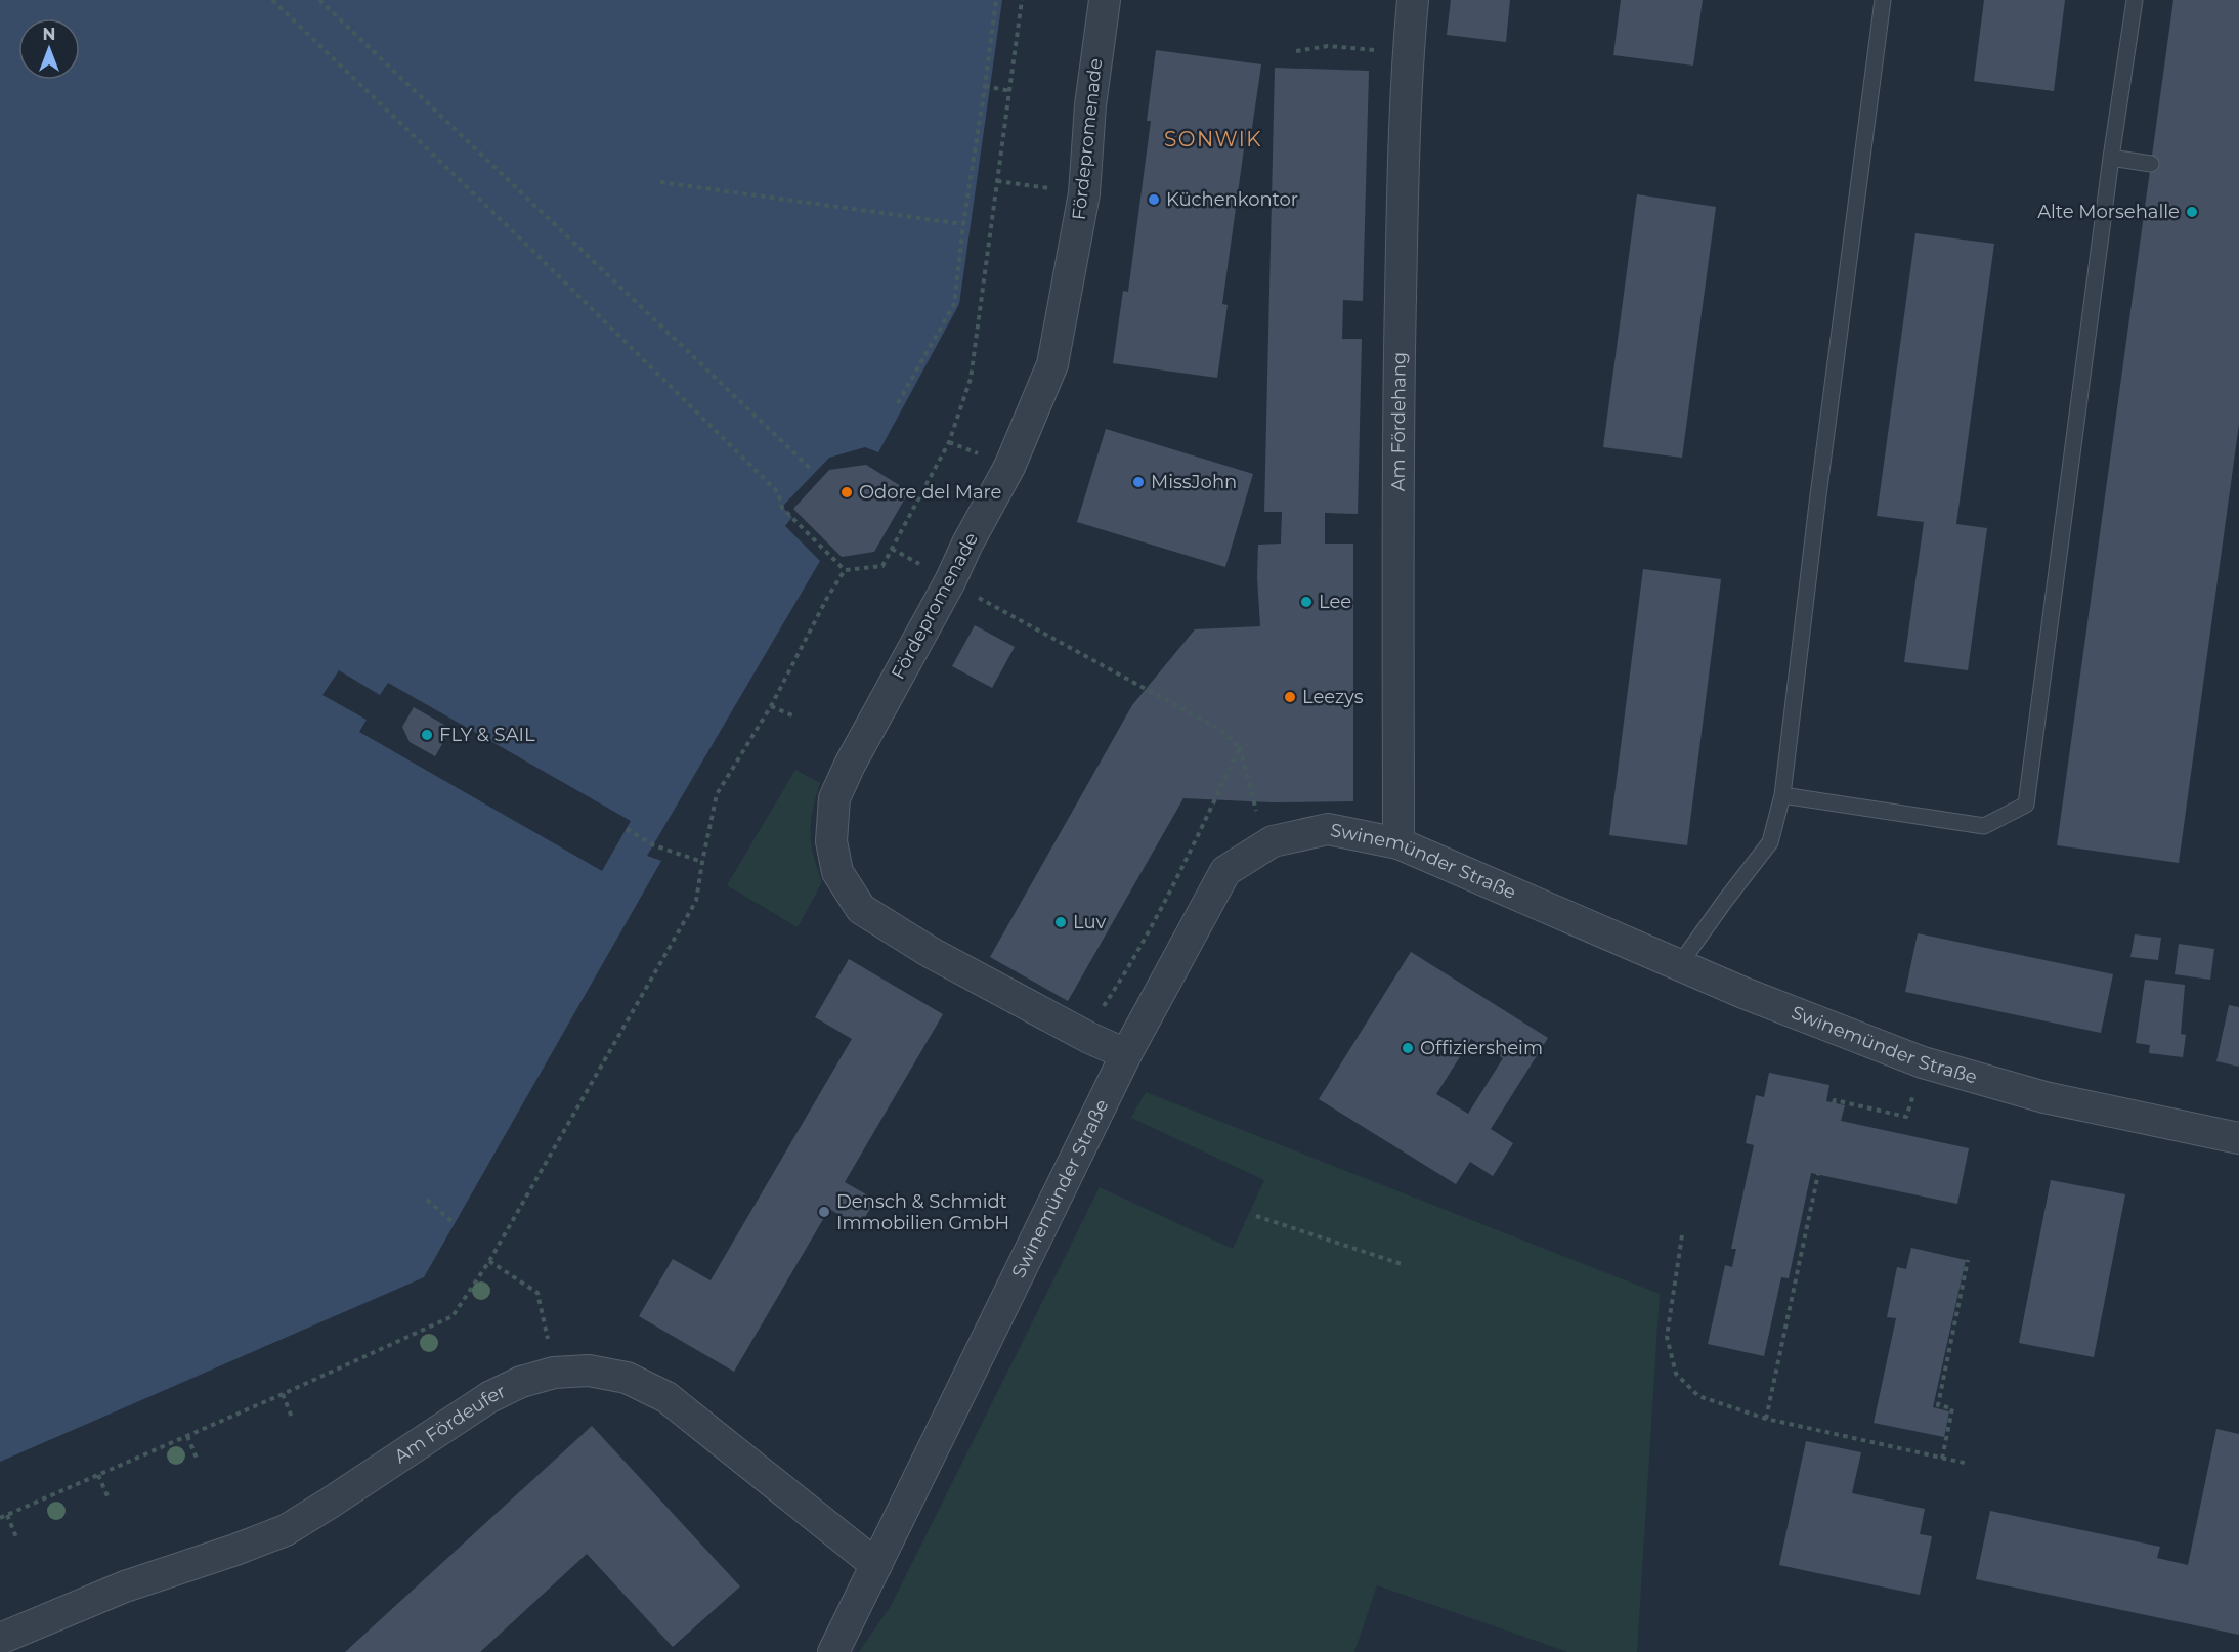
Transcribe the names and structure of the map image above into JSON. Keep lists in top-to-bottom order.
{
  "streets": {
    "street": [
      "Fördepromenade",
      "Am Fördehang",
      "Swinemünder Straße",
      "Am Fördeufer"
    ]
  },
  "crossings": [
    ["Fördepromenade", "Swinemünder Straße"],
    ["Am Fördehang", "Swinemünder Straße"],
    ["Swinemünder Straße", "Am Fördeufer"]
  ],
  "districts": ["SONWIK"],
  "places": [
    "Küchenkontor",
    "Alte Morsehalle",
    "MissJohn",
    "Odore del Mare",
    "Lee",
    "Leezys",
    "FLY & SAIL",
    "Luv",
    "Offiziersheim",
    "Densch & Schmidt Immobilien GmbH"
  ],
  "north": "top"
}
